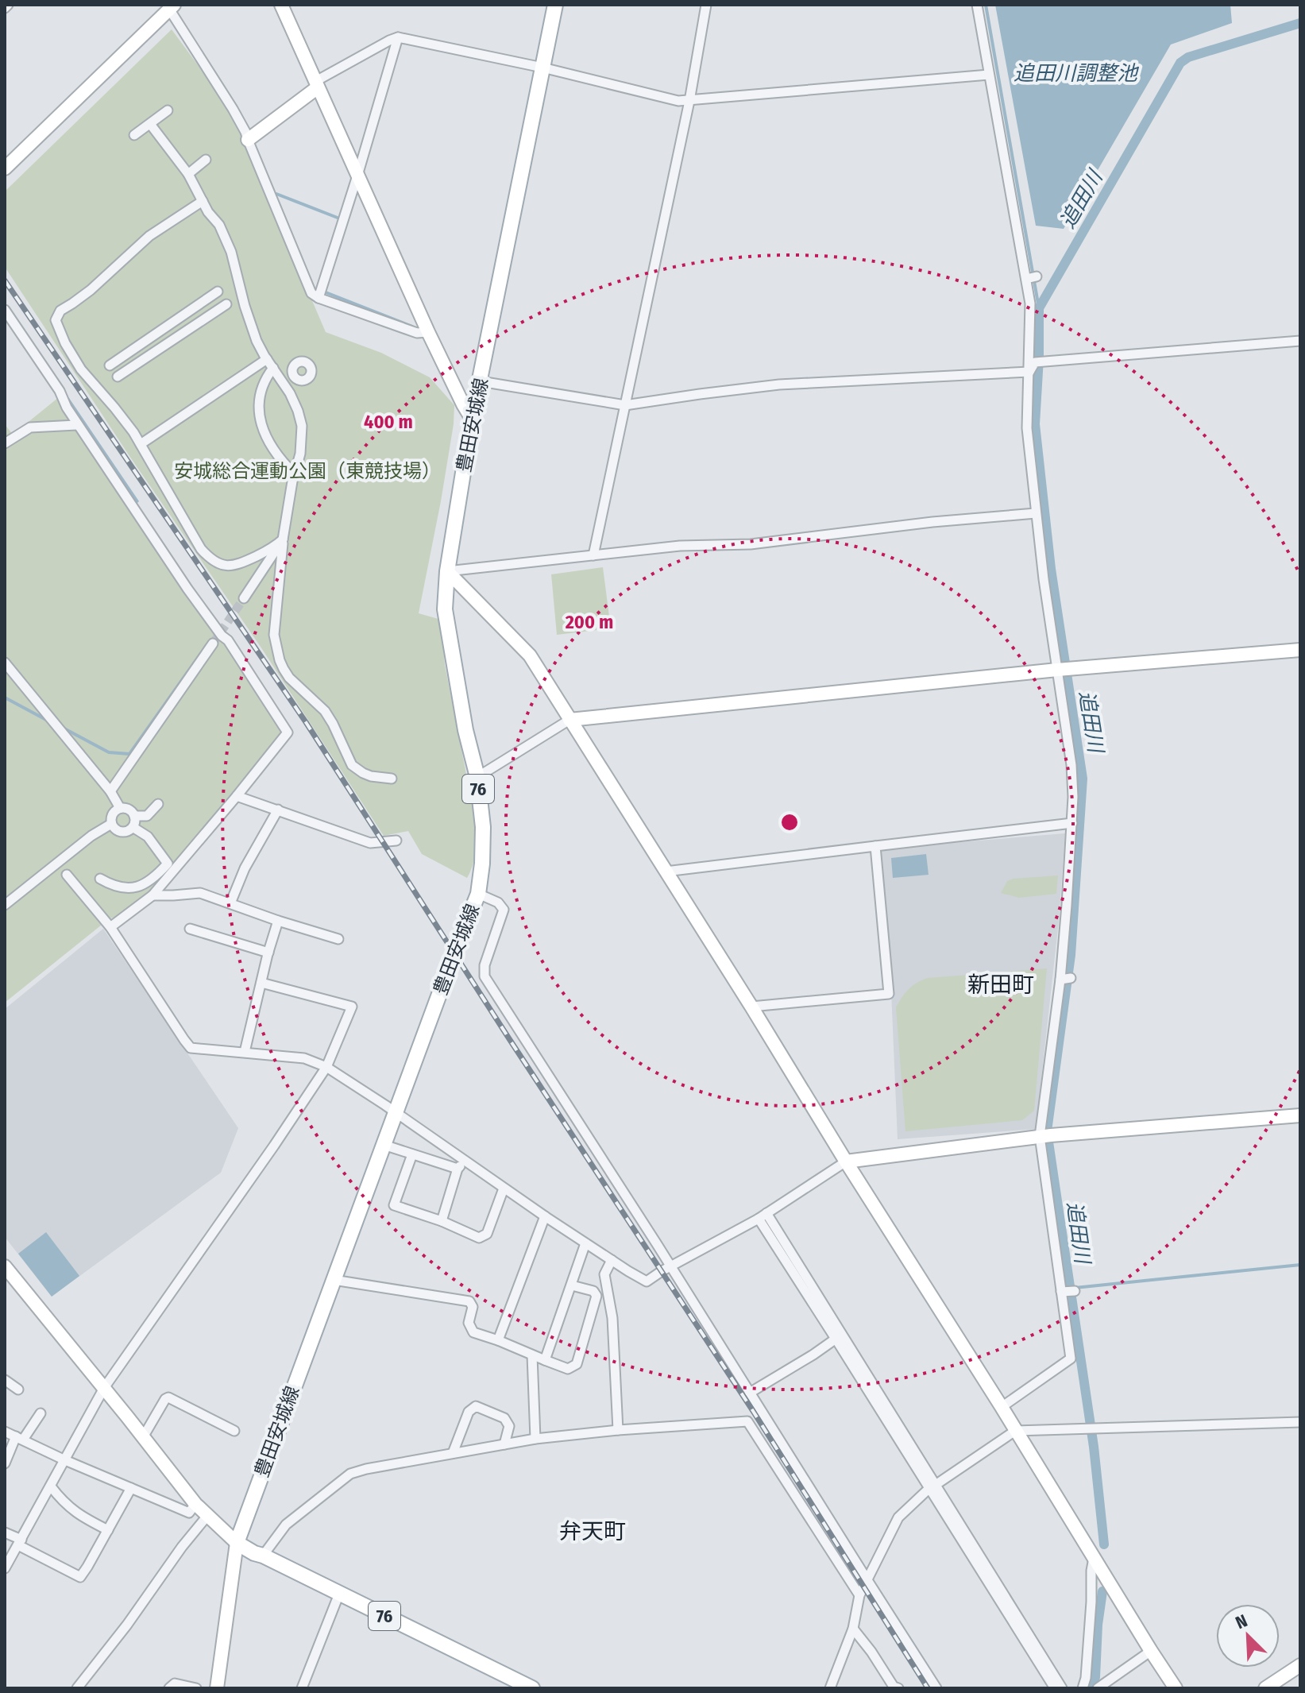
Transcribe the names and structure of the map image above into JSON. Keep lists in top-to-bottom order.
{
  "streets": {
    "main road": ["豊田安城線", "76"]
  },
  "crossings": [
    ["豊田安城線", "76"]
  ],
  "districts": ["新田町", "弁天町"],
  "water": ["追田川調整池", "追田川"],
  "parks": ["安城総合運動公園（東競技場）"],
  "north": "top left",
  "rings": ["400 m", "200 m"]
}
